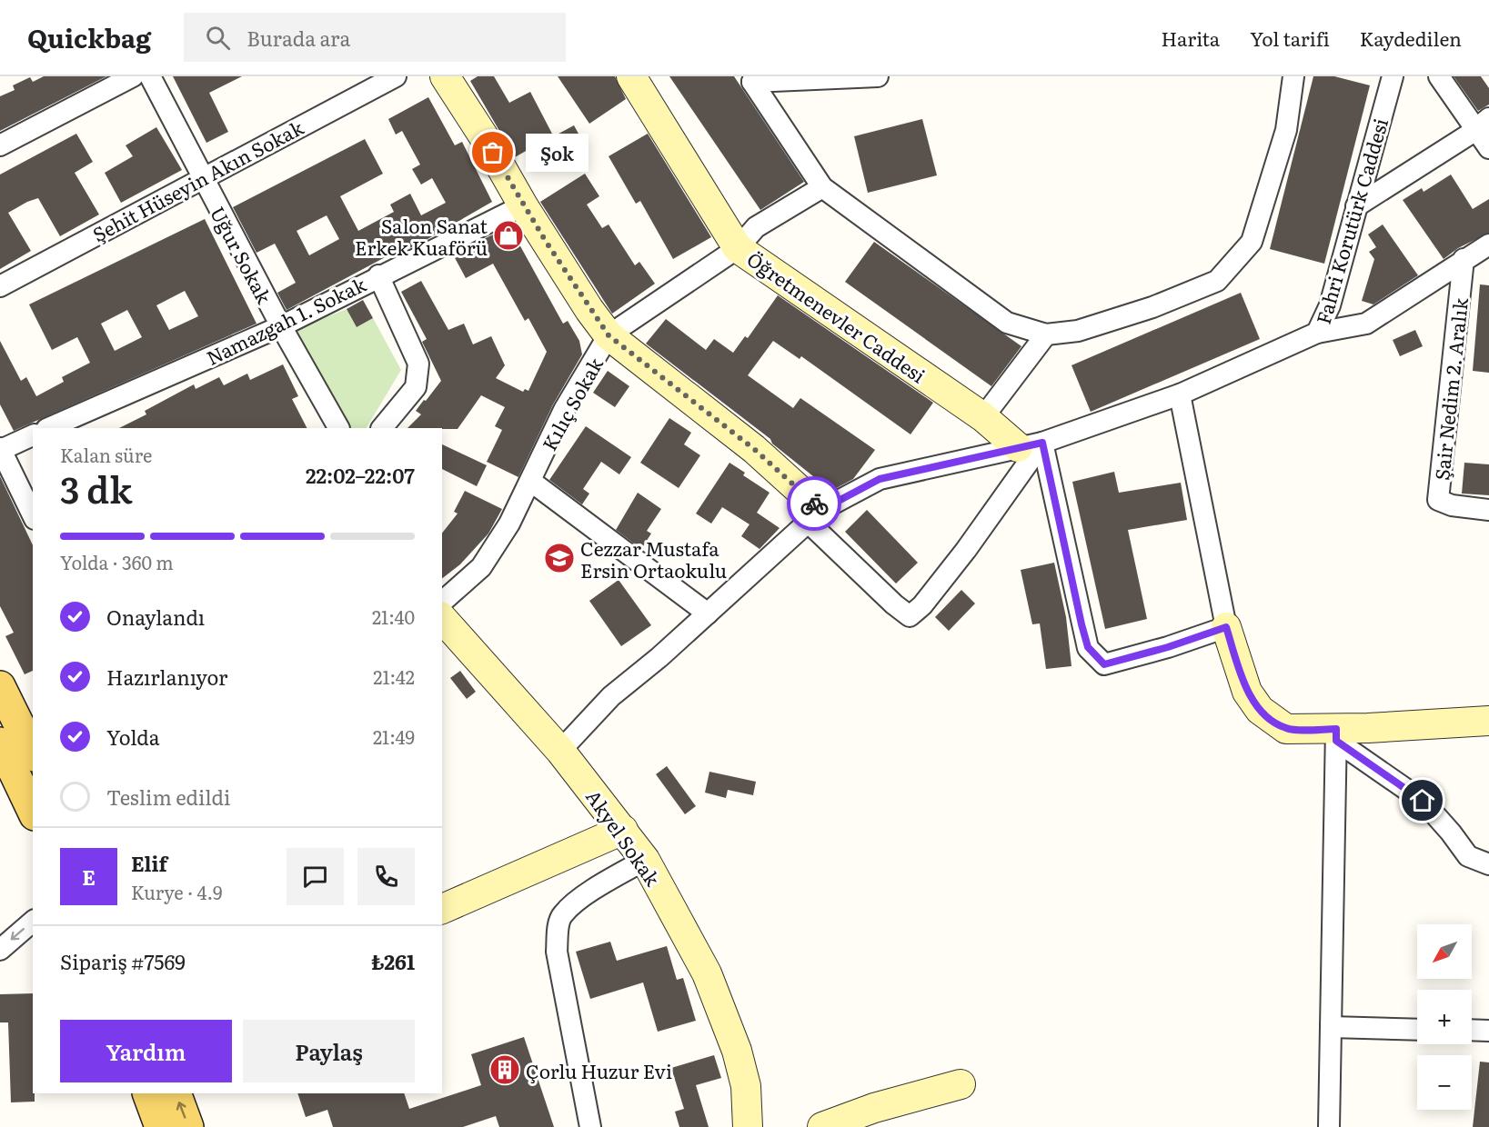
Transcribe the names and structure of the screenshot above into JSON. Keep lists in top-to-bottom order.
{
  "streets": {
    "street": [
      "Şehit Hüseyin Akın Sokak",
      "Fahri Korutürk Caddesi",
      "Uğur Sokak",
      "Öğretmenevler Caddesi",
      "Namazgah 1. Sokak",
      "Şair Nedim 2. Aralık",
      "Kılıç Sokak",
      "Akyel Sokak"
    ]
  },
  "crossings": [
    ["Şehit Hüseyin Akın Sokak", "Uğur Sokak"],
    ["Fahri Korutürk Caddesi", "Öğretmenevler Caddesi"],
    ["Fahri Korutürk Caddesi", "Akyel Sokak"],
    ["Uğur Sokak", "Namazgah 1. Sokak"],
    ["Öğretmenevler Caddesi", "Kılıç Sokak"]
  ],
  "places": {
    "other": ["Şok"],
    "shop": ["Salon Sanat Erkek Kuaförü"],
    "school or university": ["Cezzar Mustafa Ersin Ortaokulu"],
    "building": ["Çorlu Huzur Evi"]
  },
  "north": "bottom left",
  "page": {
    "header": "Quickbag",
    "search": "Burada ara",
    "nav": ["Harita", "Yol tarifi", "Kaydedilen"],
    "bubble": "Şok",
    "heading": ["3 dk", "Kalan süre", "22:02–22:07"],
    "panel": [
      "Elif",
      "Kurye · 4.9",
      "Sipariş #7569",
      "₺261"
    ],
    "bar": "Yolda · 360 m",
    "list": [
      ["Onaylandı", "21:40"],
      ["Hazırlanıyor", "21:42"],
      ["Yolda", "21:49"],
      "Teslim edildi"
    ],
    "round": "E",
    "map_buttons": ["+", "−"],
    "buttons": ["Yardım", "Paylaş"]
  }
}
